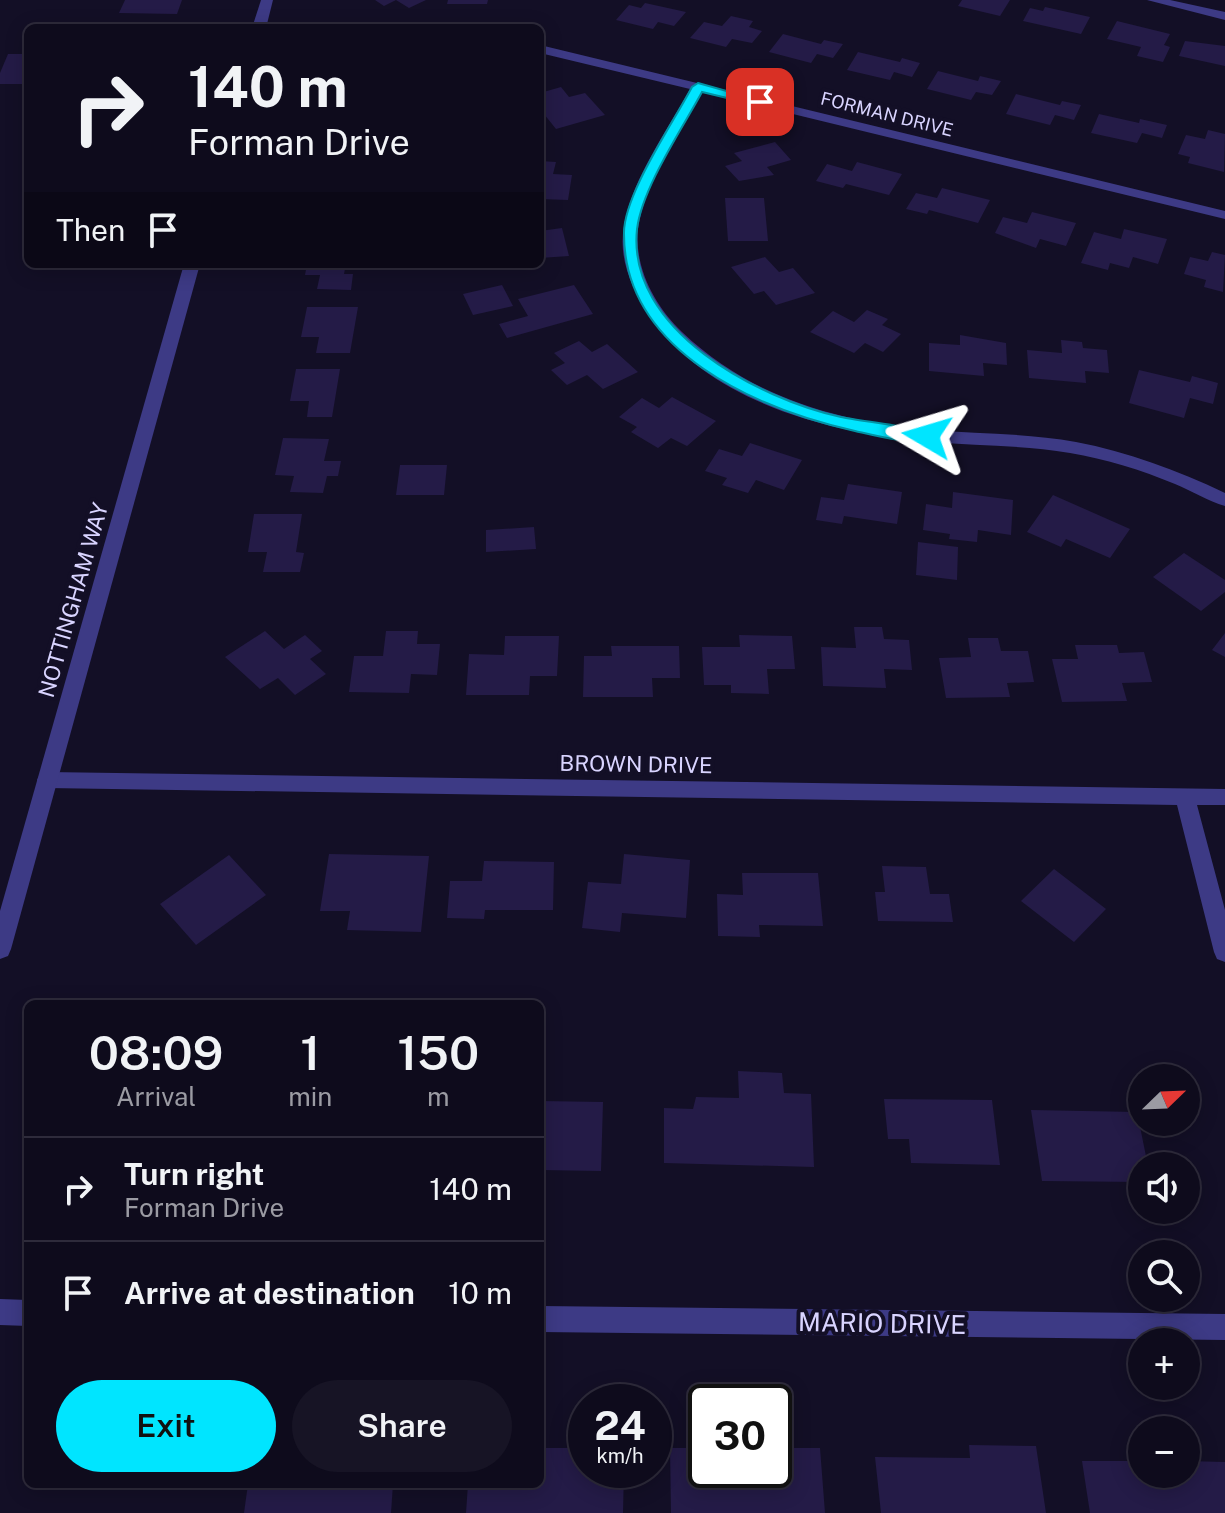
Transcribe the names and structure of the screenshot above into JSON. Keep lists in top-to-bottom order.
{
  "streets": {
    "street": [
      "FORMAN DRIVE",
      "NOTTINGHAM WAY",
      "BROWN DRIVE",
      "MARIO DRIVE"
    ]
  },
  "crossings": [
    ["NOTTINGHAM WAY", "BROWN DRIVE"]
  ],
  "north": "top right",
  "page": {
    "turn": ["140 m", "Forman Drive"],
    "then": "Then",
    "eta": [
      "08:09",
      "Arrival",
      "1",
      "min",
      "150",
      "m"
    ],
    "map_buttons": ["+", "−"],
    "list": [
      {
        "name": "Turn right",
        "note": "Forman Drive",
        "value": "140 m"
      },
      {
        "name": "Arrive at destination",
        "value": "10 m"
      }
    ],
    "buttons": ["Exit", "Share"],
    "speed": "24 km/h",
    "limit": "30"
  }
}
